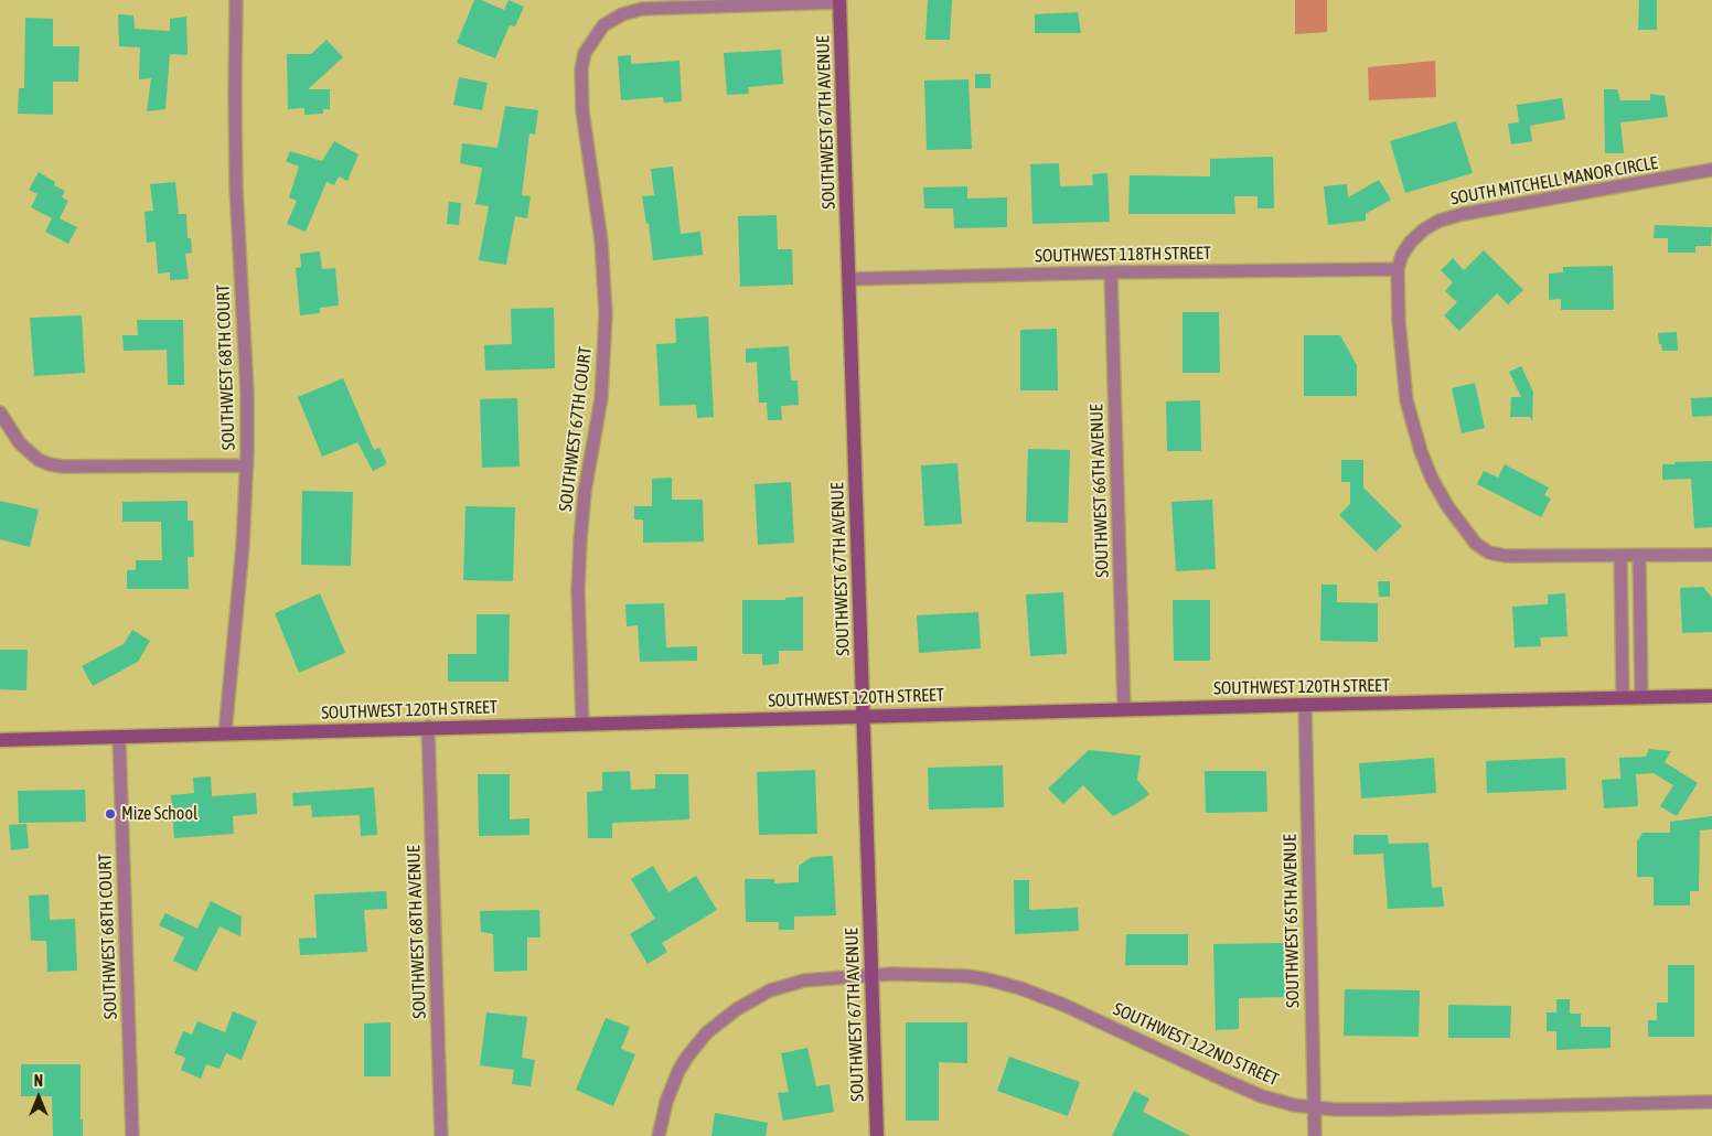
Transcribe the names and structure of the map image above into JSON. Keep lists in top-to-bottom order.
{
  "streets": {
    "street": [
      "SOUTHWEST 67TH AVENUE",
      "SOUTH MITCHELL MANOR CIRCLE",
      "SOUTHWEST 118TH STREET",
      "SOUTHWEST 68TH COURT",
      "SOUTHWEST 67TH COURT",
      "SOUTHWEST 66TH AVENUE",
      "SOUTHWEST 120TH STREET",
      "SOUTHWEST 65TH AVENUE",
      "SOUTHWEST 68TH AVENUE",
      "SOUTHWEST 122ND STREET"
    ]
  },
  "crossings": [
    ["SOUTHWEST 67TH AVENUE", "SOUTHWEST 118TH STREET"],
    ["SOUTHWEST 67TH AVENUE", "SOUTHWEST 67TH COURT"],
    ["SOUTHWEST 67TH AVENUE", "SOUTHWEST 120TH STREET"],
    ["SOUTHWEST 67TH AVENUE", "SOUTHWEST 122ND STREET"],
    ["SOUTH MITCHELL MANOR CIRCLE", "SOUTHWEST 118TH STREET"],
    ["SOUTHWEST 118TH STREET", "SOUTHWEST 66TH AVENUE"],
    ["SOUTHWEST 68TH COURT", "SOUTHWEST 120TH STREET"],
    ["SOUTHWEST 67TH COURT", "SOUTHWEST 120TH STREET"],
    ["SOUTHWEST 66TH AVENUE", "SOUTHWEST 120TH STREET"],
    ["SOUTHWEST 120TH STREET", "SOUTHWEST 65TH AVENUE"],
    ["SOUTHWEST 120TH STREET", "SOUTHWEST 68TH AVENUE"],
    ["SOUTHWEST 65TH AVENUE", "SOUTHWEST 122ND STREET"]
  ],
  "places": ["Mize School"],
  "north": "top"
}
